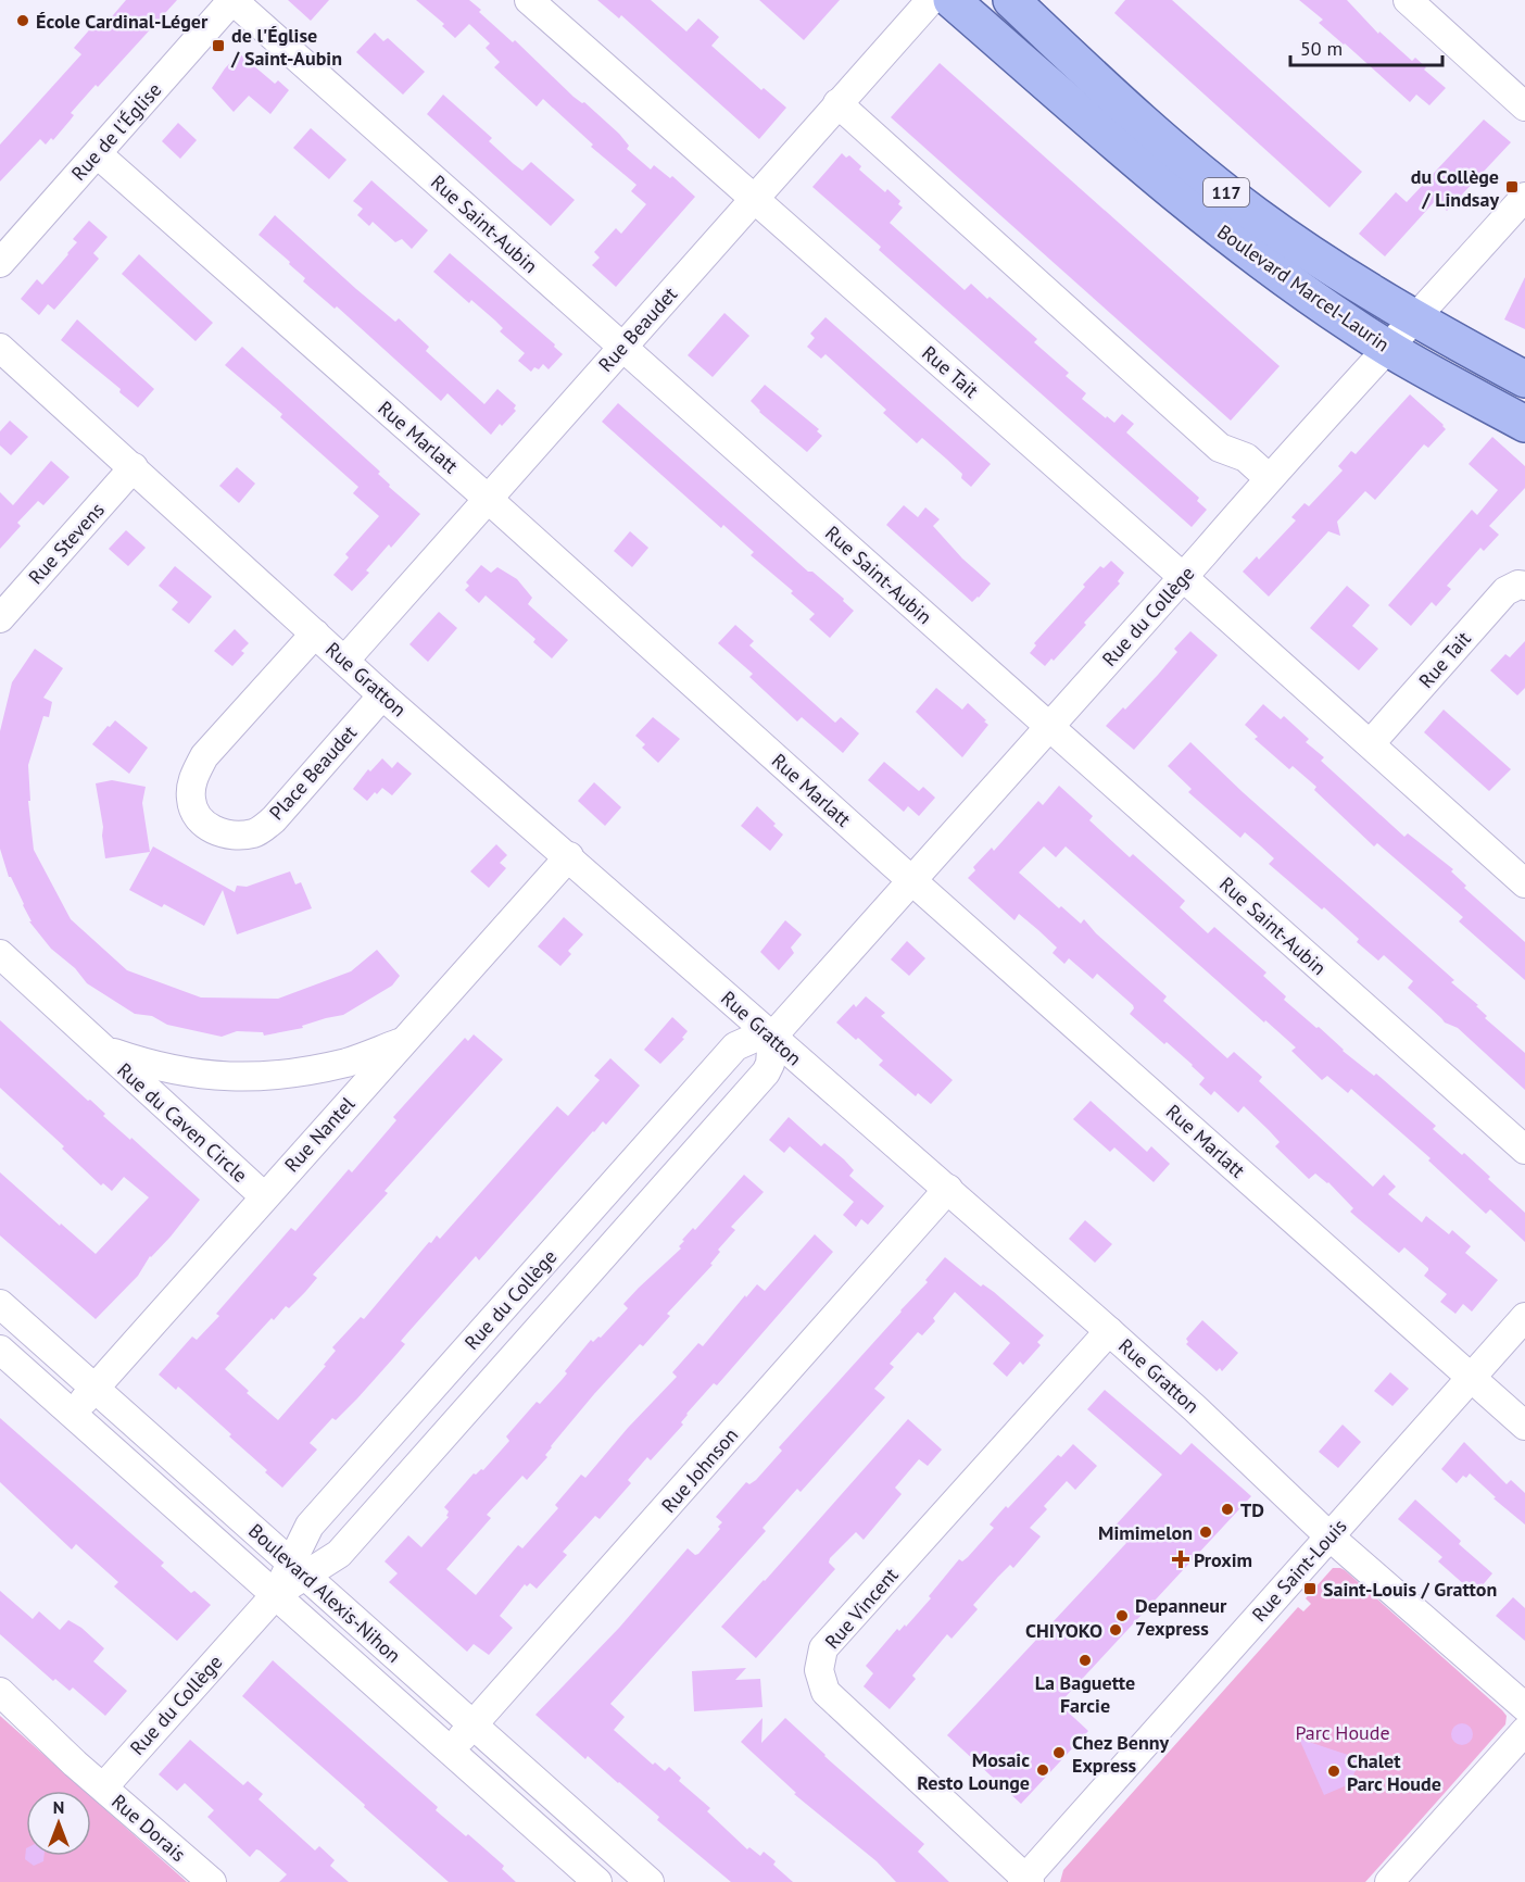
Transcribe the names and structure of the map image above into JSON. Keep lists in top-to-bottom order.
{
  "streets": {
    "main road": ["117", "Boulevard Marcel-Laurin"],
    "street": [
      "Rue de l'Église",
      "Rue Saint-Aubin",
      "Rue Beaudet",
      "Rue Tait",
      "Rue Marlatt",
      "Rue Stevens",
      "Rue du Collège",
      "Rue Gratton",
      "Place Beaudet",
      "Rue du Caven Circle",
      "Rue Nantel",
      "Rue Johnson",
      "Rue Saint-Louis",
      "Boulevard Alexis-Nihon",
      "Rue Vincent",
      "Rue Dorais"
    ]
  },
  "crossings": [
    ["Rue de l'Église", "Rue Saint-Aubin"],
    ["Rue de l'Église", "Rue Marlatt"],
    ["Rue Saint-Aubin", "Rue Beaudet"],
    ["Rue Saint-Aubin", "Rue du Collège"],
    ["Boulevard Marcel-Laurin", "Rue du Collège"],
    ["Rue Beaudet", "Rue Tait"],
    ["Rue Beaudet", "Rue Marlatt"],
    ["Rue Beaudet", "Rue Gratton"],
    ["Rue Tait", "Rue du Collège"],
    ["Rue Marlatt", "Rue du Collège"],
    ["Rue Marlatt", "Rue Saint-Louis"],
    ["Rue Stevens", "Rue Gratton"],
    ["Rue du Collège", "Rue Gratton"],
    ["Rue du Collège", "Boulevard Alexis-Nihon"],
    ["Rue du Collège", "Rue Dorais"],
    ["Rue Gratton", "Place Beaudet"],
    ["Rue Gratton", "Rue Nantel"],
    ["Rue Gratton", "Rue Johnson"],
    ["Rue Gratton", "Rue Saint-Louis"],
    ["Rue Gratton", "Rue Vincent"],
    ["Rue du Caven Circle", "Rue Nantel"],
    ["Rue Nantel", "Boulevard Alexis-Nihon"],
    ["Rue Johnson", "Boulevard Alexis-Nihon"],
    ["Rue Saint-Louis", "Rue Vincent"]
  ],
  "parks": ["Parc Houde"],
  "places": {
    "other": [
      "École Cardinal-Léger",
      "TD",
      "Mimimelon",
      "Depanneur 7express",
      "CHIYOKO",
      "La Baguette Farcie",
      "Chez Benny Express",
      "Mosaic Resto Lounge",
      "Chalet Parc Houde"
    ],
    "transit": ["de l'Église / Saint-Aubin", "du Collège / Lindsay", "Saint-Louis / Gratton"],
    "health": ["Proxim"]
  },
  "scale_bar": "50 m",
  "north": "top"
}
